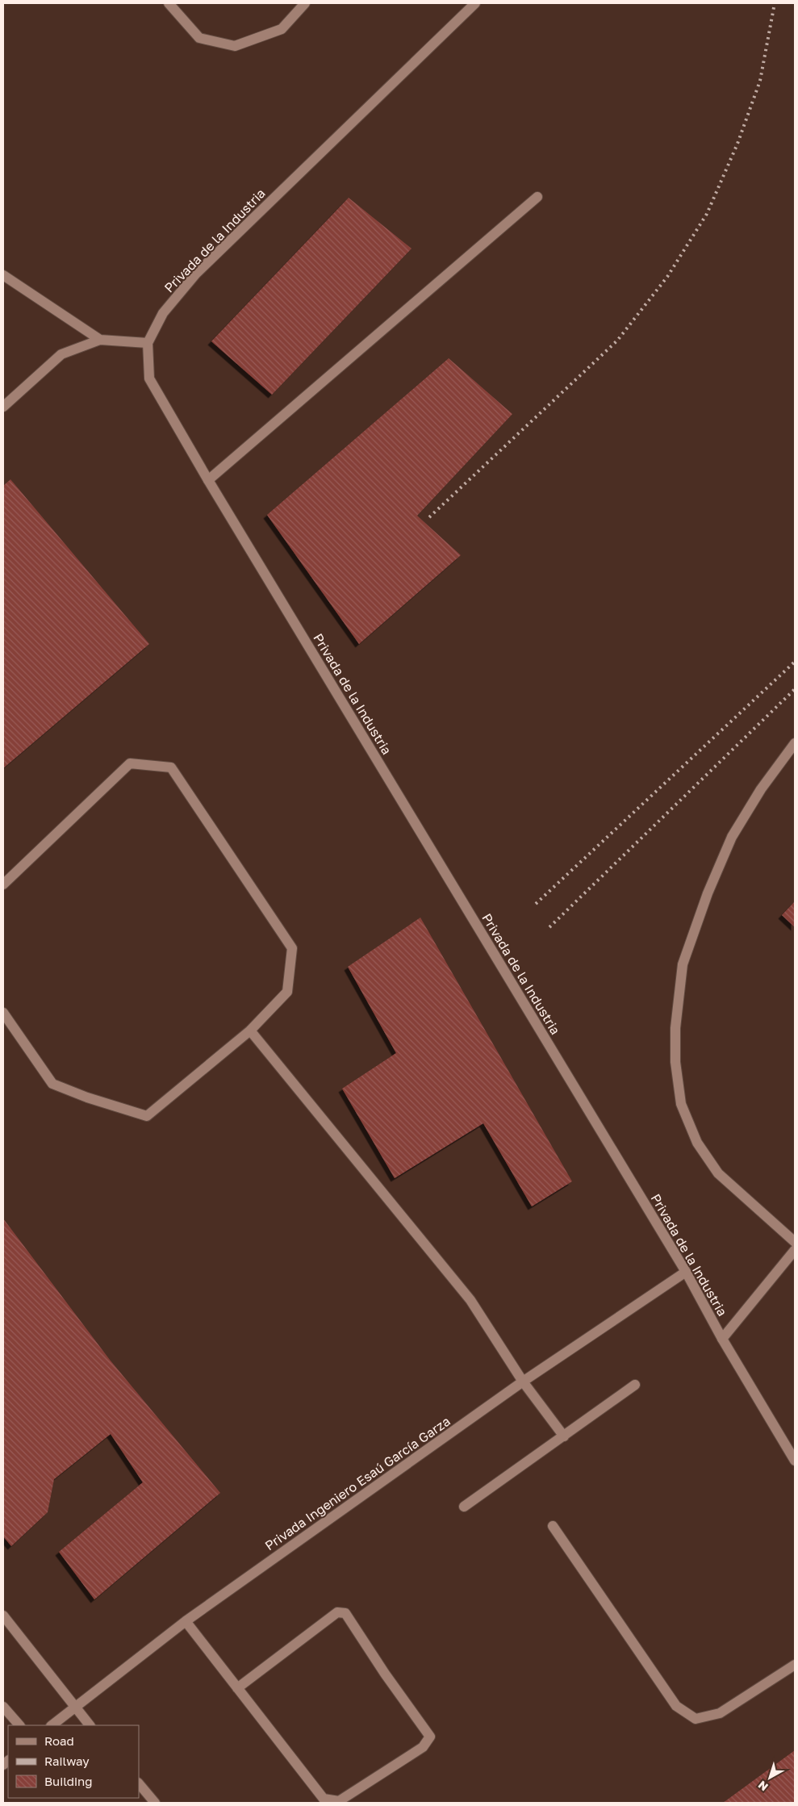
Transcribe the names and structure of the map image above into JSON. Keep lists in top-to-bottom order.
{
  "streets": {
    "street": ["Privada de la Industria", "Privada Ingeniero Esaú García Garza"]
  },
  "crossings": [
    ["Privada de la Industria", "Privada Ingeniero Esaú García Garza"]
  ],
  "legend": ["Road", "Railway", "Building"],
  "north": "bottom left"
}
